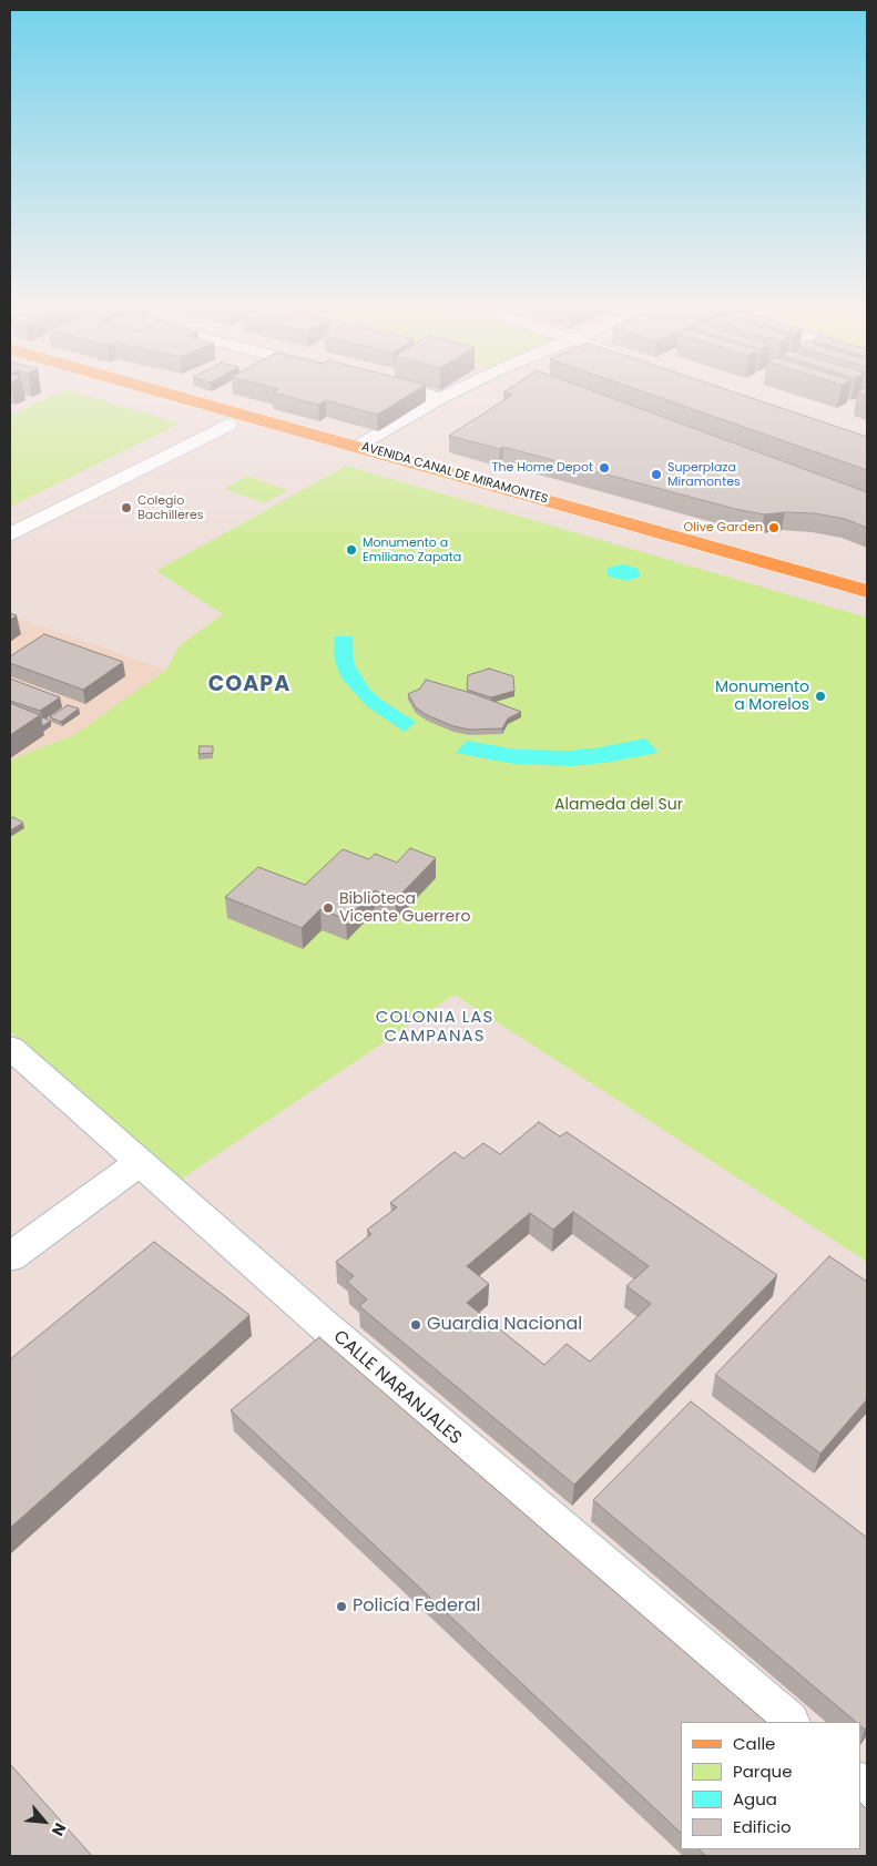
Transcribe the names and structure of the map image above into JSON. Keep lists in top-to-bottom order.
{
  "streets": {
    "main road": ["AVENIDA CANAL DE MIRAMONTES"],
    "street": ["CALLE NARANJALES"]
  },
  "districts": ["COAPA", "COLONIA LAS CAMPANAS"],
  "parks": ["Alameda del Sur"],
  "places": [
    "The Home Depot",
    "Superplaza Miramontes",
    "Colegio Bachilleres",
    "Olive Garden",
    "Monumento a Emiliano Zapata",
    "Monumento a Morelos",
    "Biblioteca Vicente Guerrero",
    "Guardia Nacional",
    "Policía Federal"
  ],
  "legend": [
    "Calle",
    "Parque",
    "Agua",
    "Edificio"
  ],
  "north": "bottom right"
}
